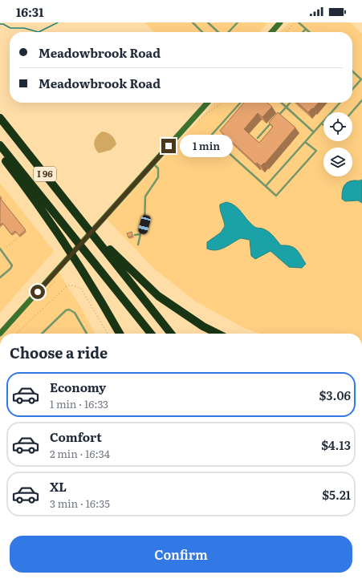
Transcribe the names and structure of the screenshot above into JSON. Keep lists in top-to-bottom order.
{
  "streets": {
    "highway": ["I 96"]
  },
  "page": {
    "status": "16:31",
    "banner": ["Meadowbrook Road", "Meadowbrook Road"],
    "bubble": "1 min",
    "heading": "Choose a ride",
    "list": [
      {
        "name": "Economy",
        "note": "1 min · 16:33",
        "value": "$3.06"
      },
      {
        "name": "Comfort",
        "note": "2 min · 16:34",
        "value": "$4.13"
      },
      {
        "name": "XL",
        "note": "3 min · 16:35",
        "value": "$5.21"
      }
    ],
    "buttons": "Confirm"
  }
}
